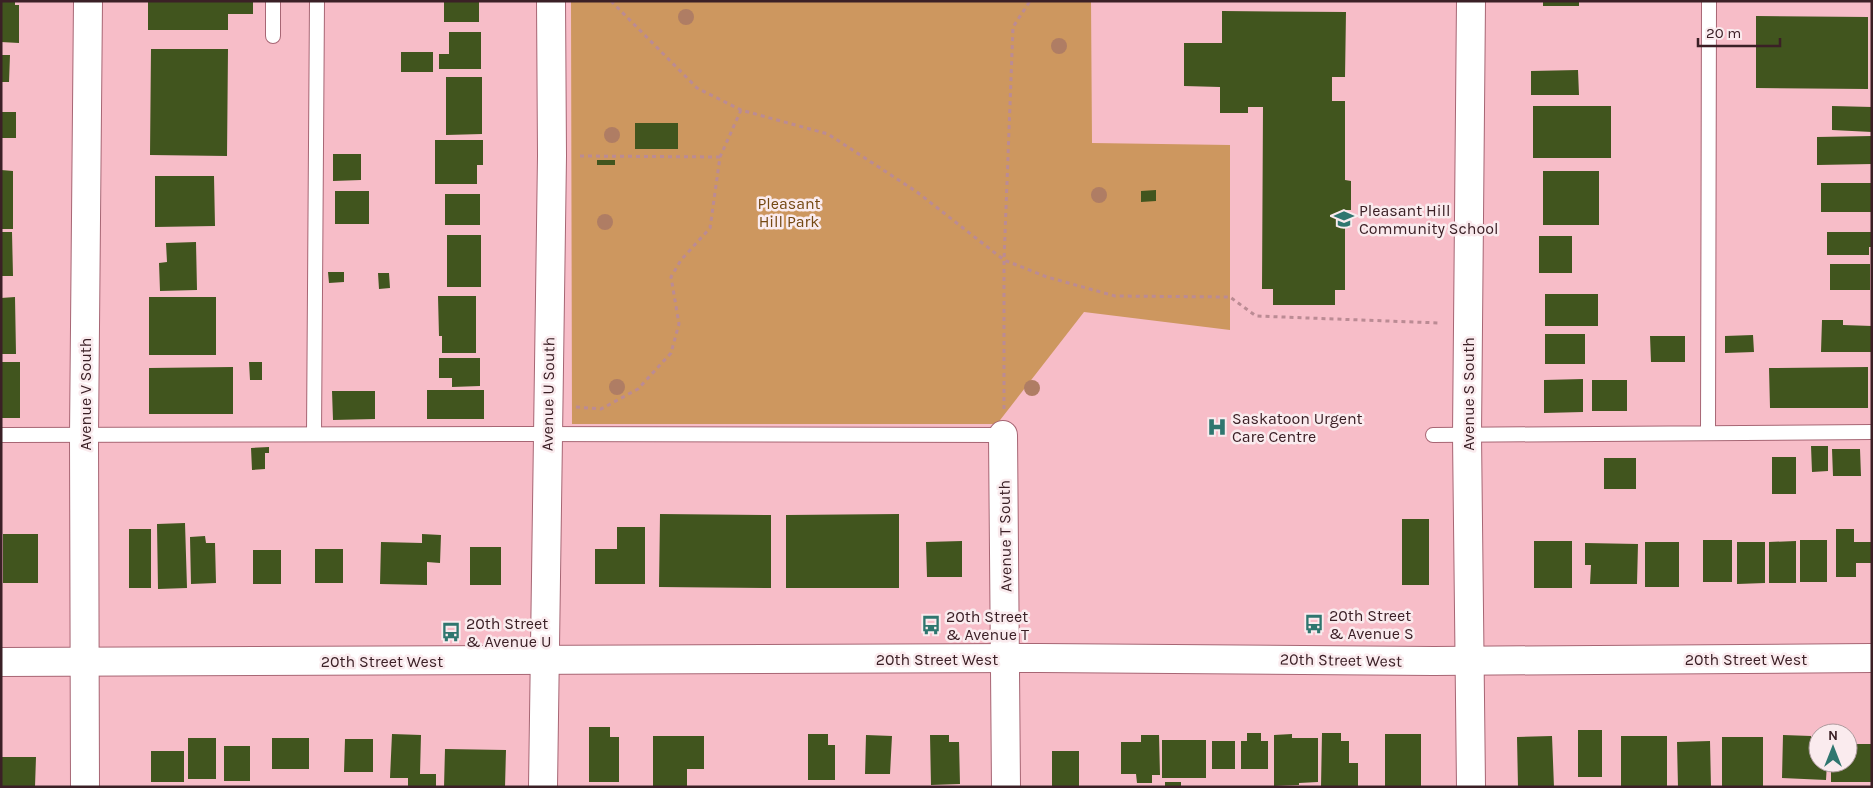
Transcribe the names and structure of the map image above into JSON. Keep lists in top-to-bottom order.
{
  "streets": {
    "street": [
      "Avenue V South",
      "Avenue U South",
      "Avenue S South",
      "Avenue T South",
      "20th Street West"
    ]
  },
  "crossings": [
    ["Avenue V South", "20th Street West"],
    ["Avenue U South", "20th Street West"],
    ["Avenue S South", "20th Street West"],
    ["Avenue T South", "20th Street West"]
  ],
  "parks": ["Pleasant Hill Park"],
  "places": {
    "school or university": ["Pleasant Hill Community School"],
    "hospital": ["Saskatoon Urgent Care Centre"],
    "bus stop": ["20th Street & Avenue S", "20th Street & Avenue T", "20th Street & Avenue U"]
  },
  "scale_bar": "20 m",
  "north": "top"
}
